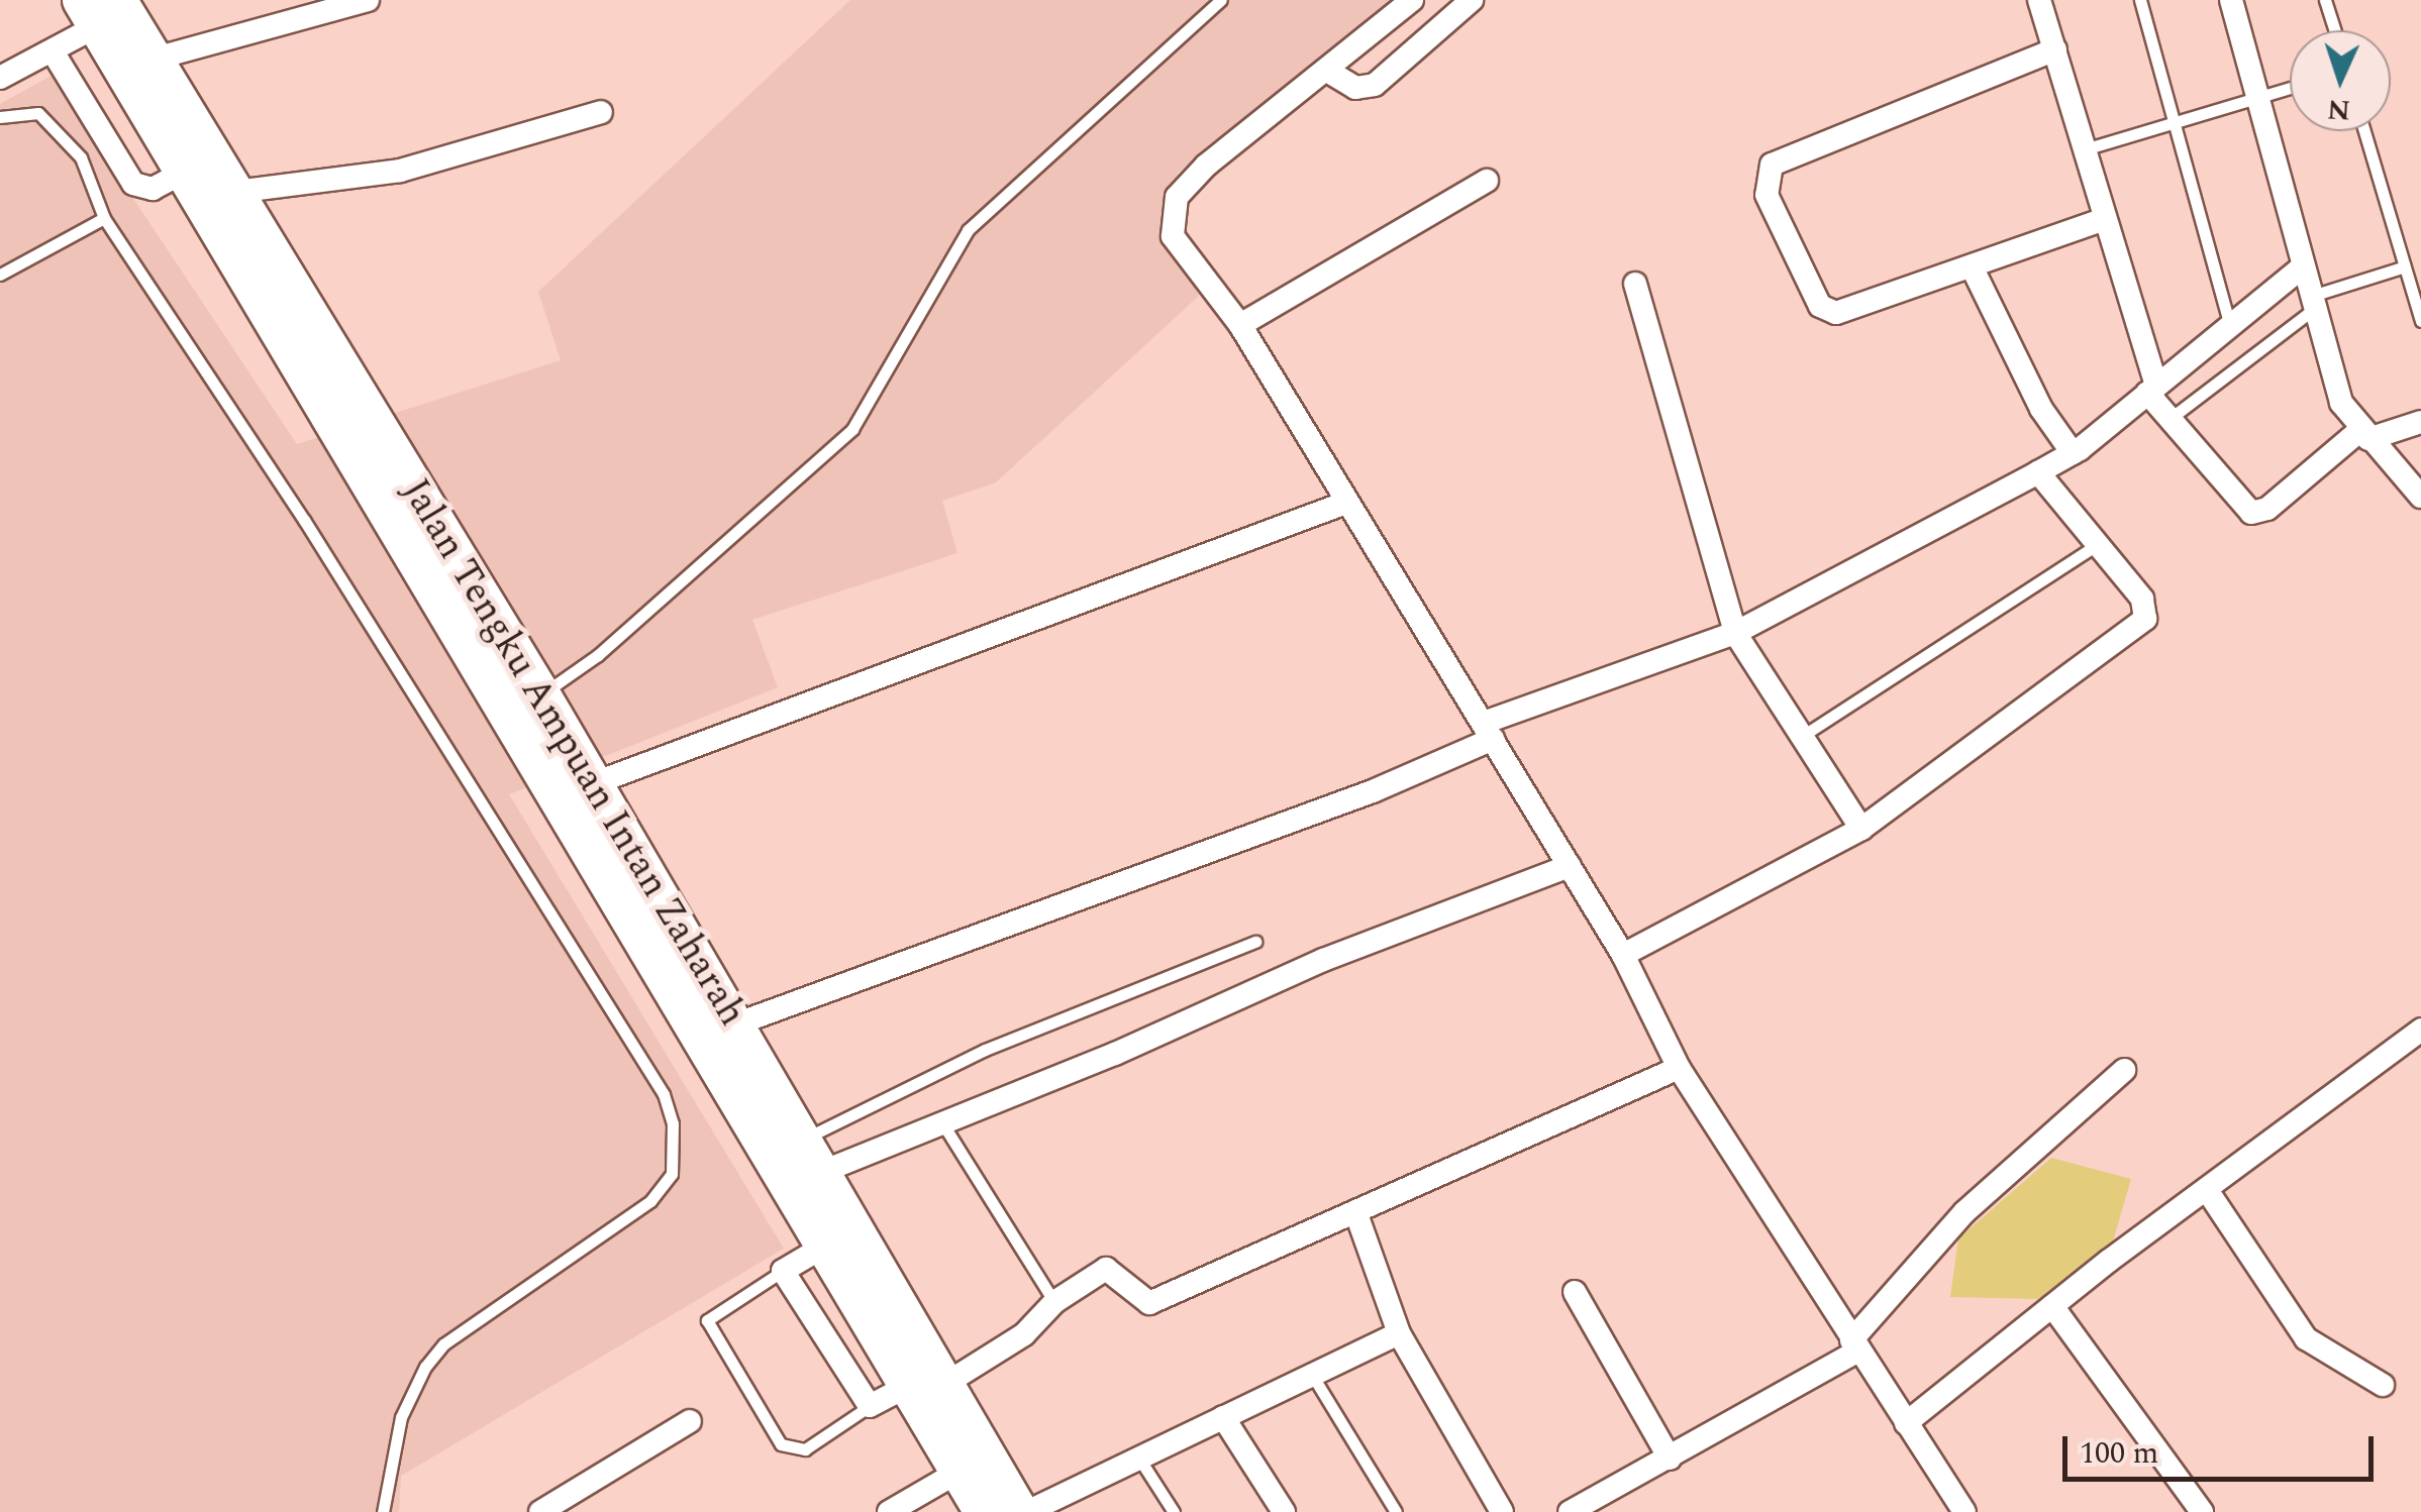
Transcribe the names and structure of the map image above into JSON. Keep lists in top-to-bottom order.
{
  "streets": {
    "main road": ["Jalan Tengku Ampuan Intan Zaharah"]
  },
  "scale_bar": "100 m",
  "north": "bottom"
}
